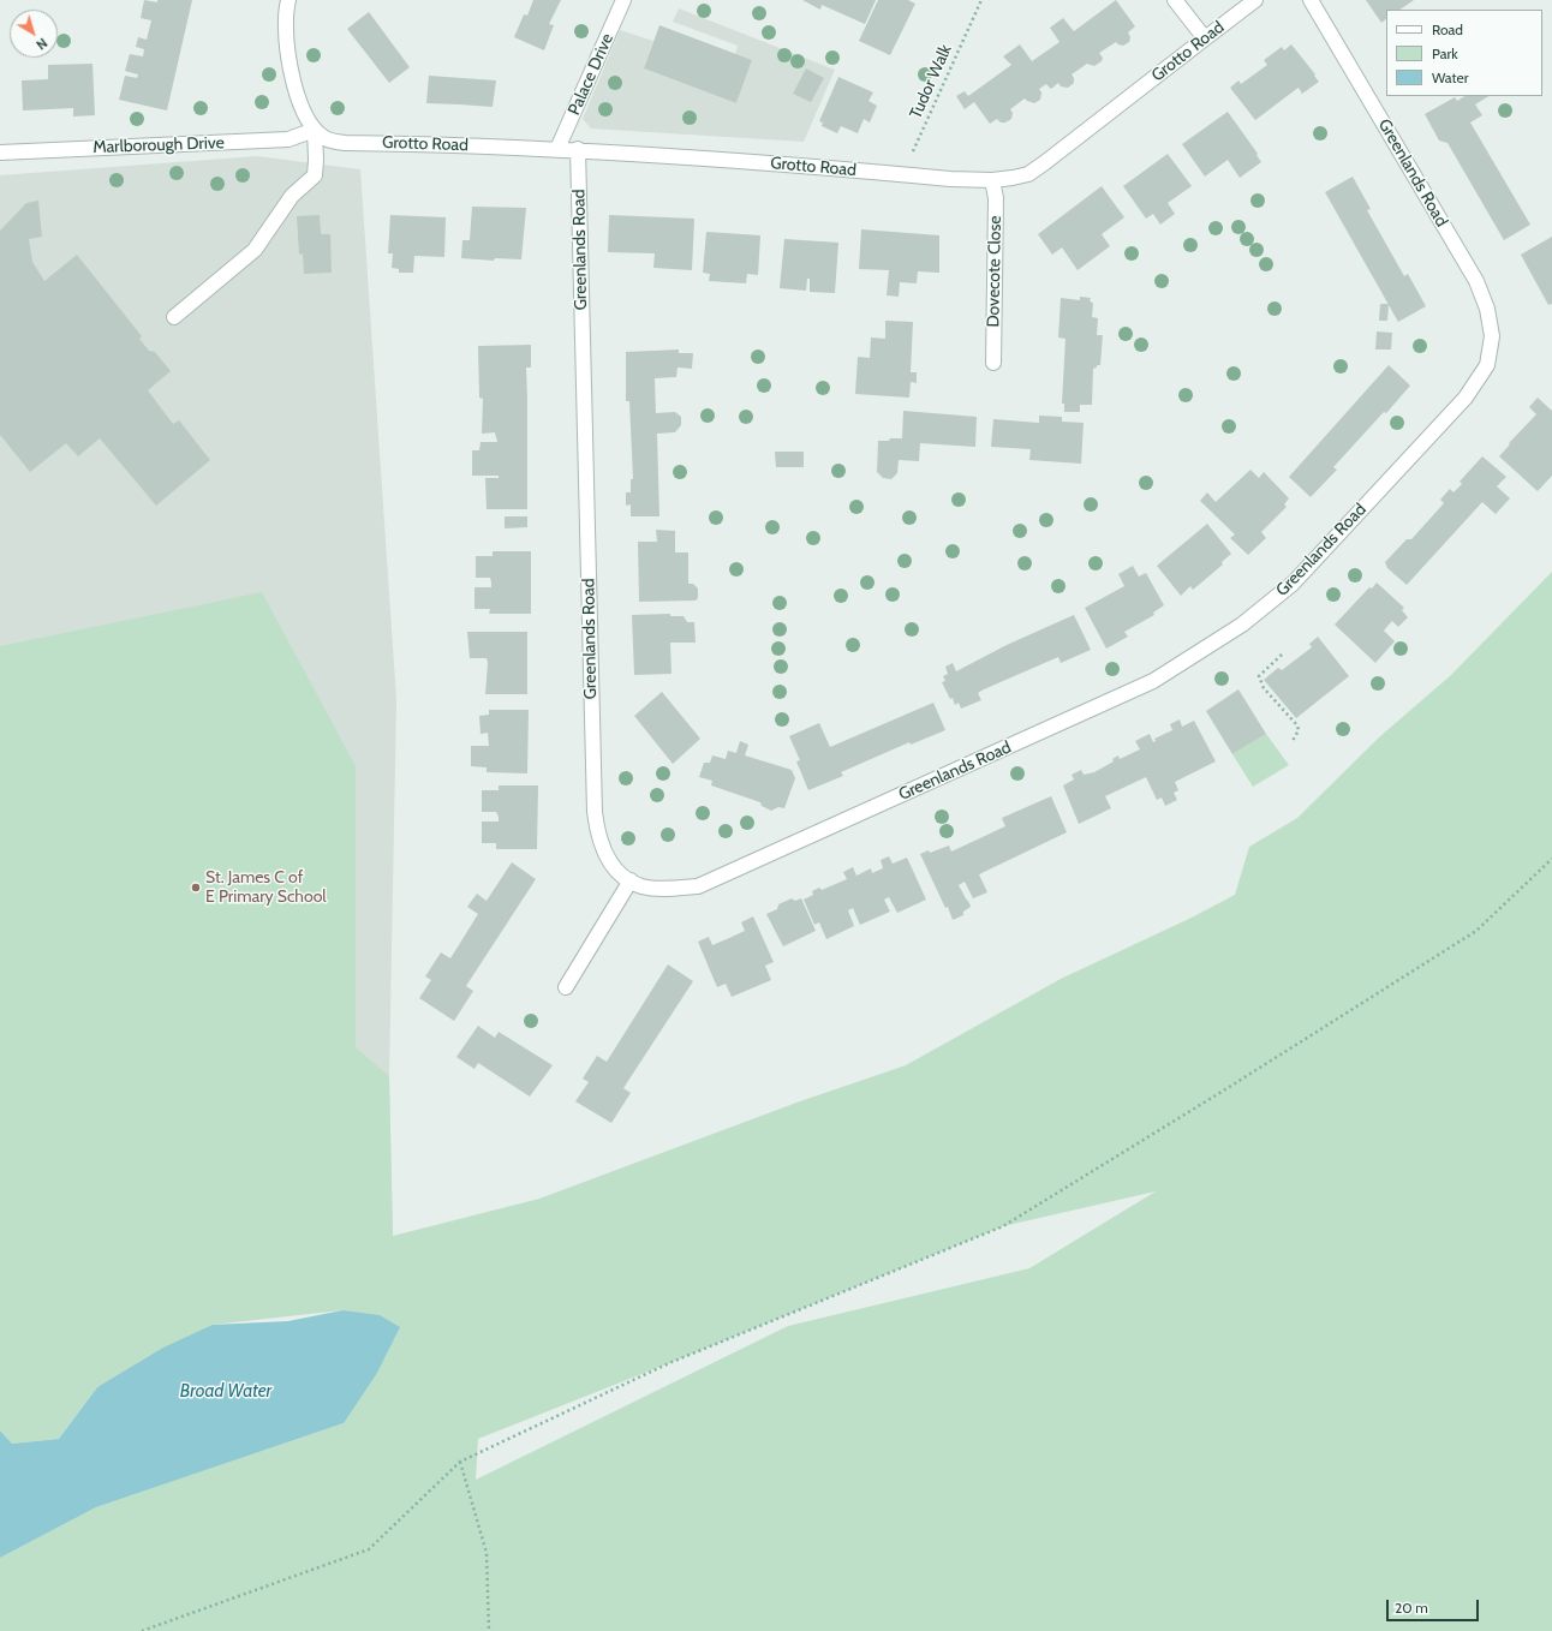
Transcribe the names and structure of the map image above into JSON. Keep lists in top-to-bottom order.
{
  "streets": {
    "street": [
      "Grotto Road",
      "Palace Drive",
      "Marlborough Drive",
      "Greenlands Road",
      "Dovecote Close"
    ],
    "path": ["Tudor Walk"]
  },
  "crossings": [
    ["Grotto Road", "Palace Drive"],
    ["Grotto Road", "Tudor Walk"],
    ["Grotto Road", "Marlborough Drive"],
    ["Grotto Road", "Greenlands Road"],
    ["Grotto Road", "Dovecote Close"]
  ],
  "water": ["Broad Water"],
  "places": ["St. James C of E Primary School"],
  "legend": ["Road", "Park", "Water"],
  "scale_bar": "20 m",
  "north": "bottom right"
}
